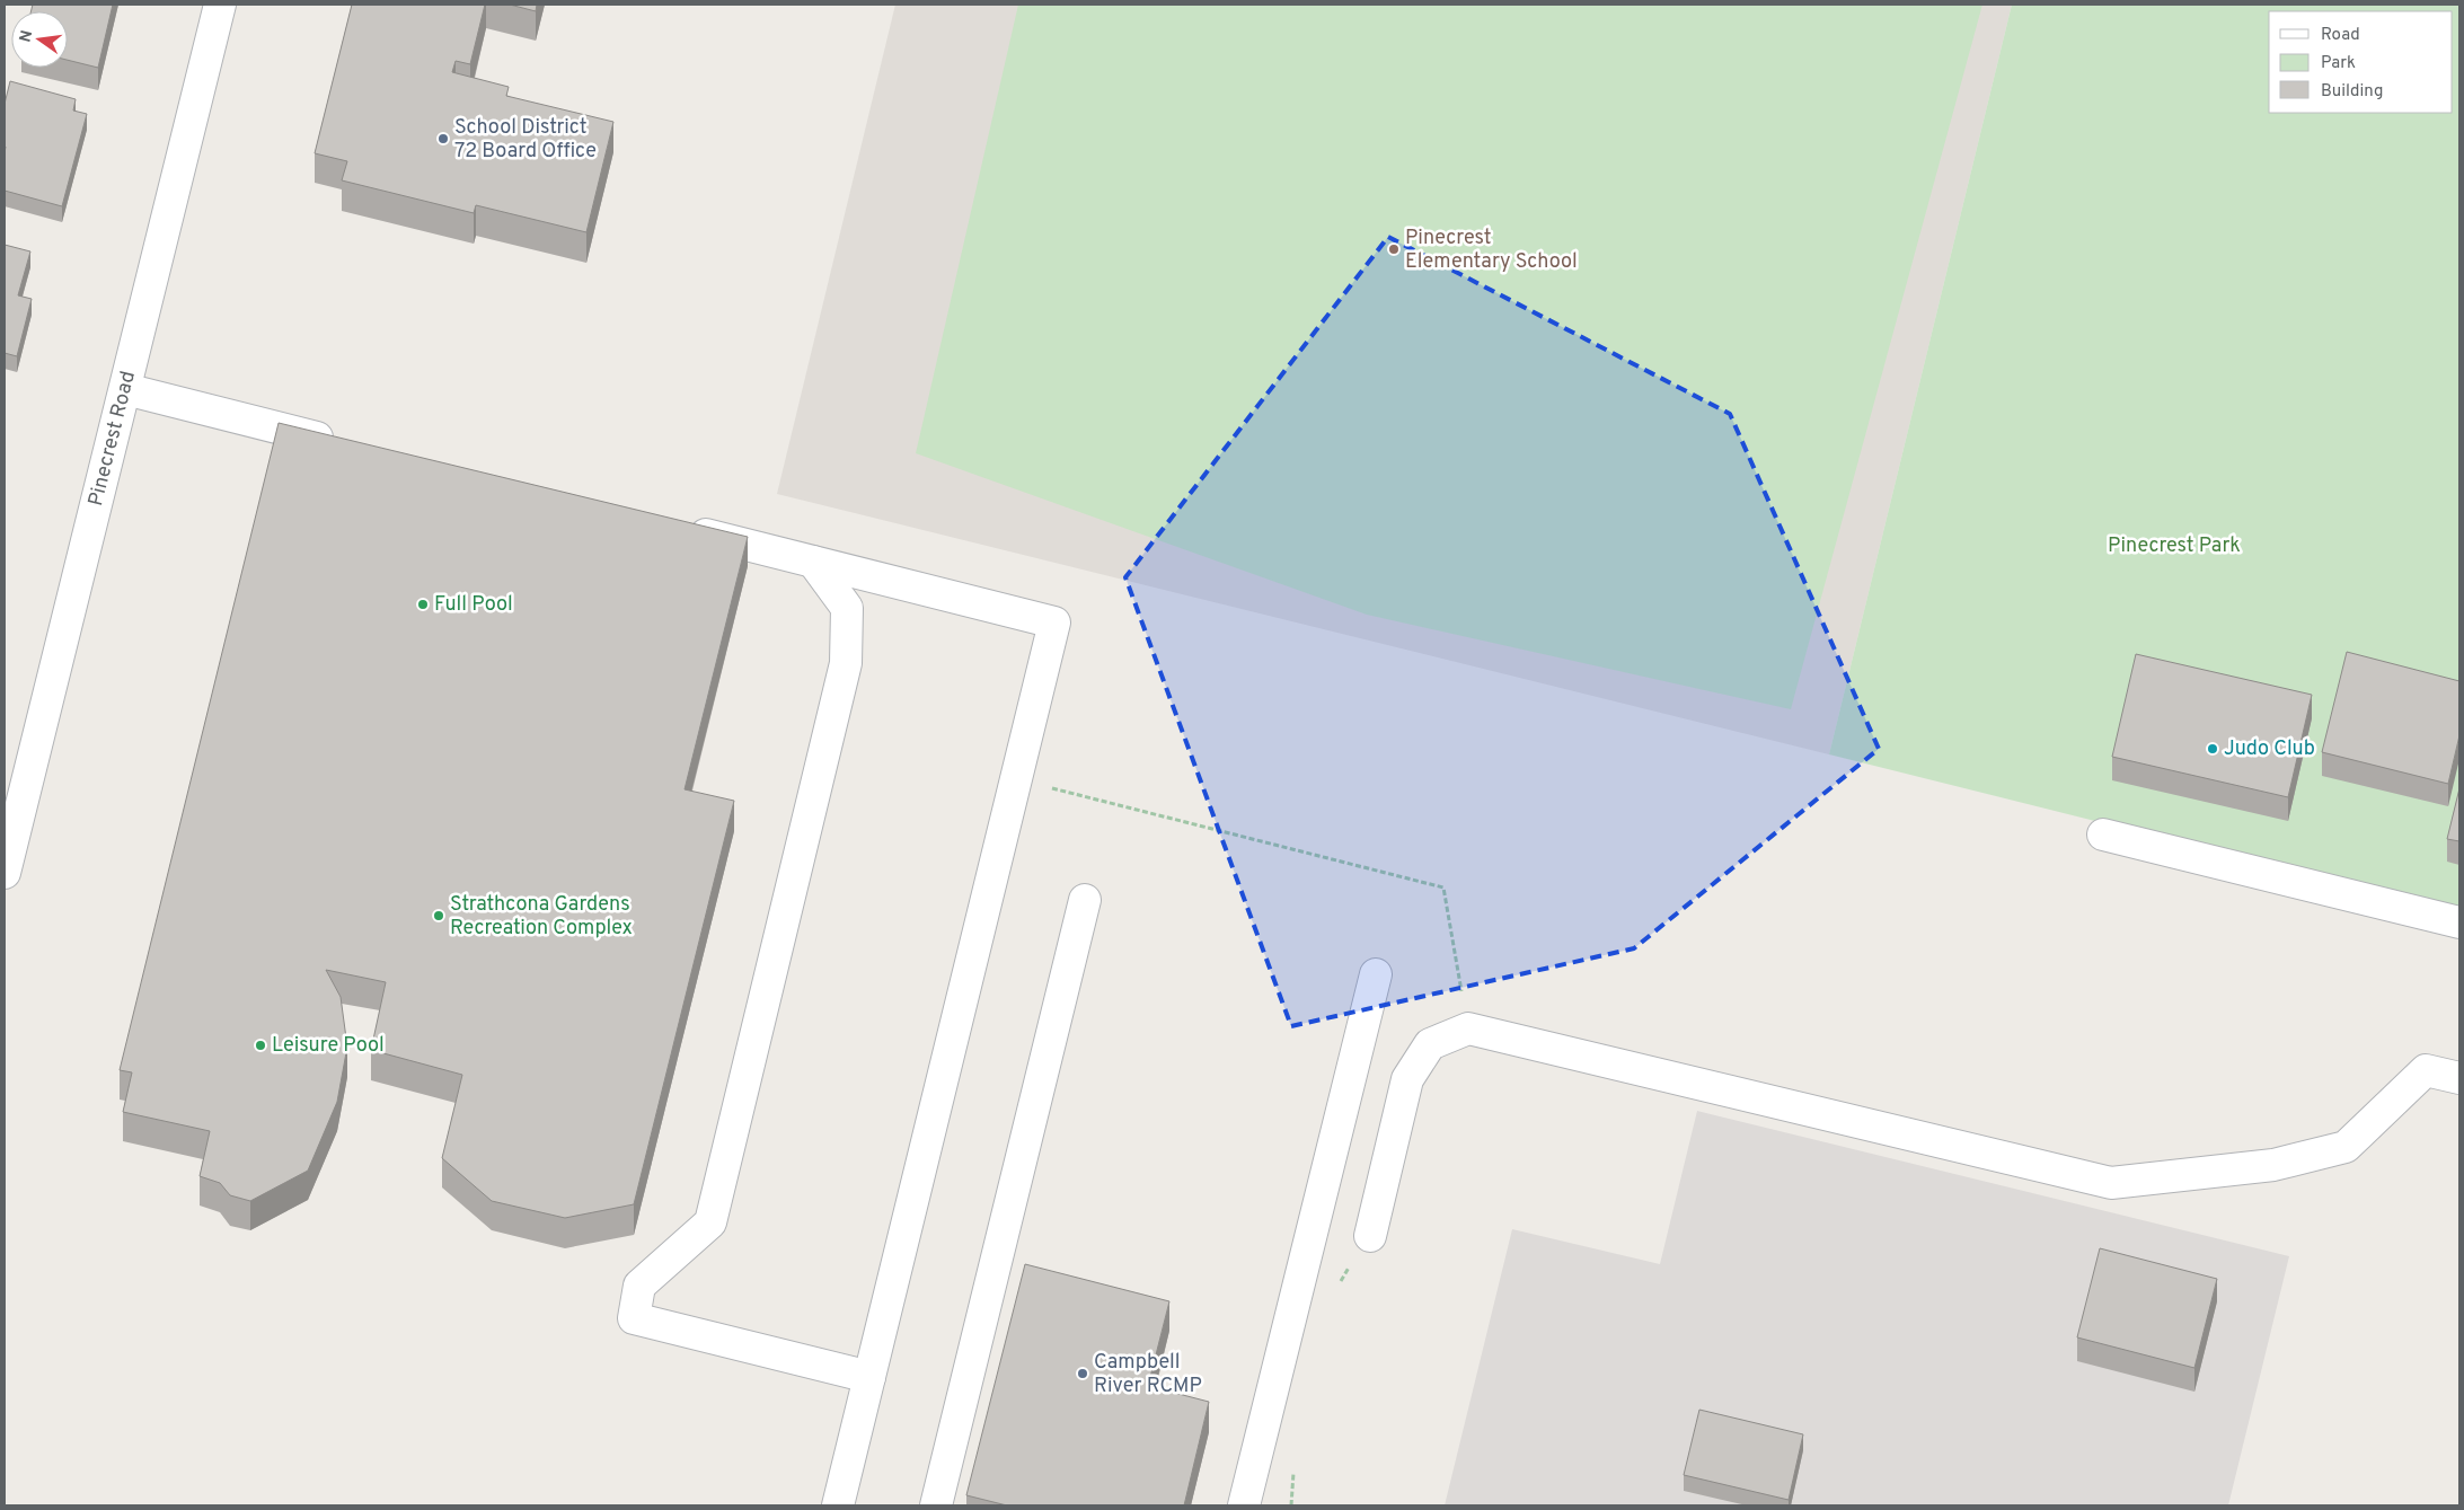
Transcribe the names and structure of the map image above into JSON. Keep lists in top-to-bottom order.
{
  "streets": {
    "street": ["Pinecrest Road"]
  },
  "parks": ["Pinecrest Park"],
  "places": [
    "School District 72 Board Office",
    "Pinecrest Elementary School",
    "Full Pool",
    "Judo Club",
    "Strathcona Gardens Recreation Complex",
    "Leisure Pool",
    "Campbell River RCMP"
  ],
  "legend": ["Road", "Park", "Building"],
  "north": "left"
}
